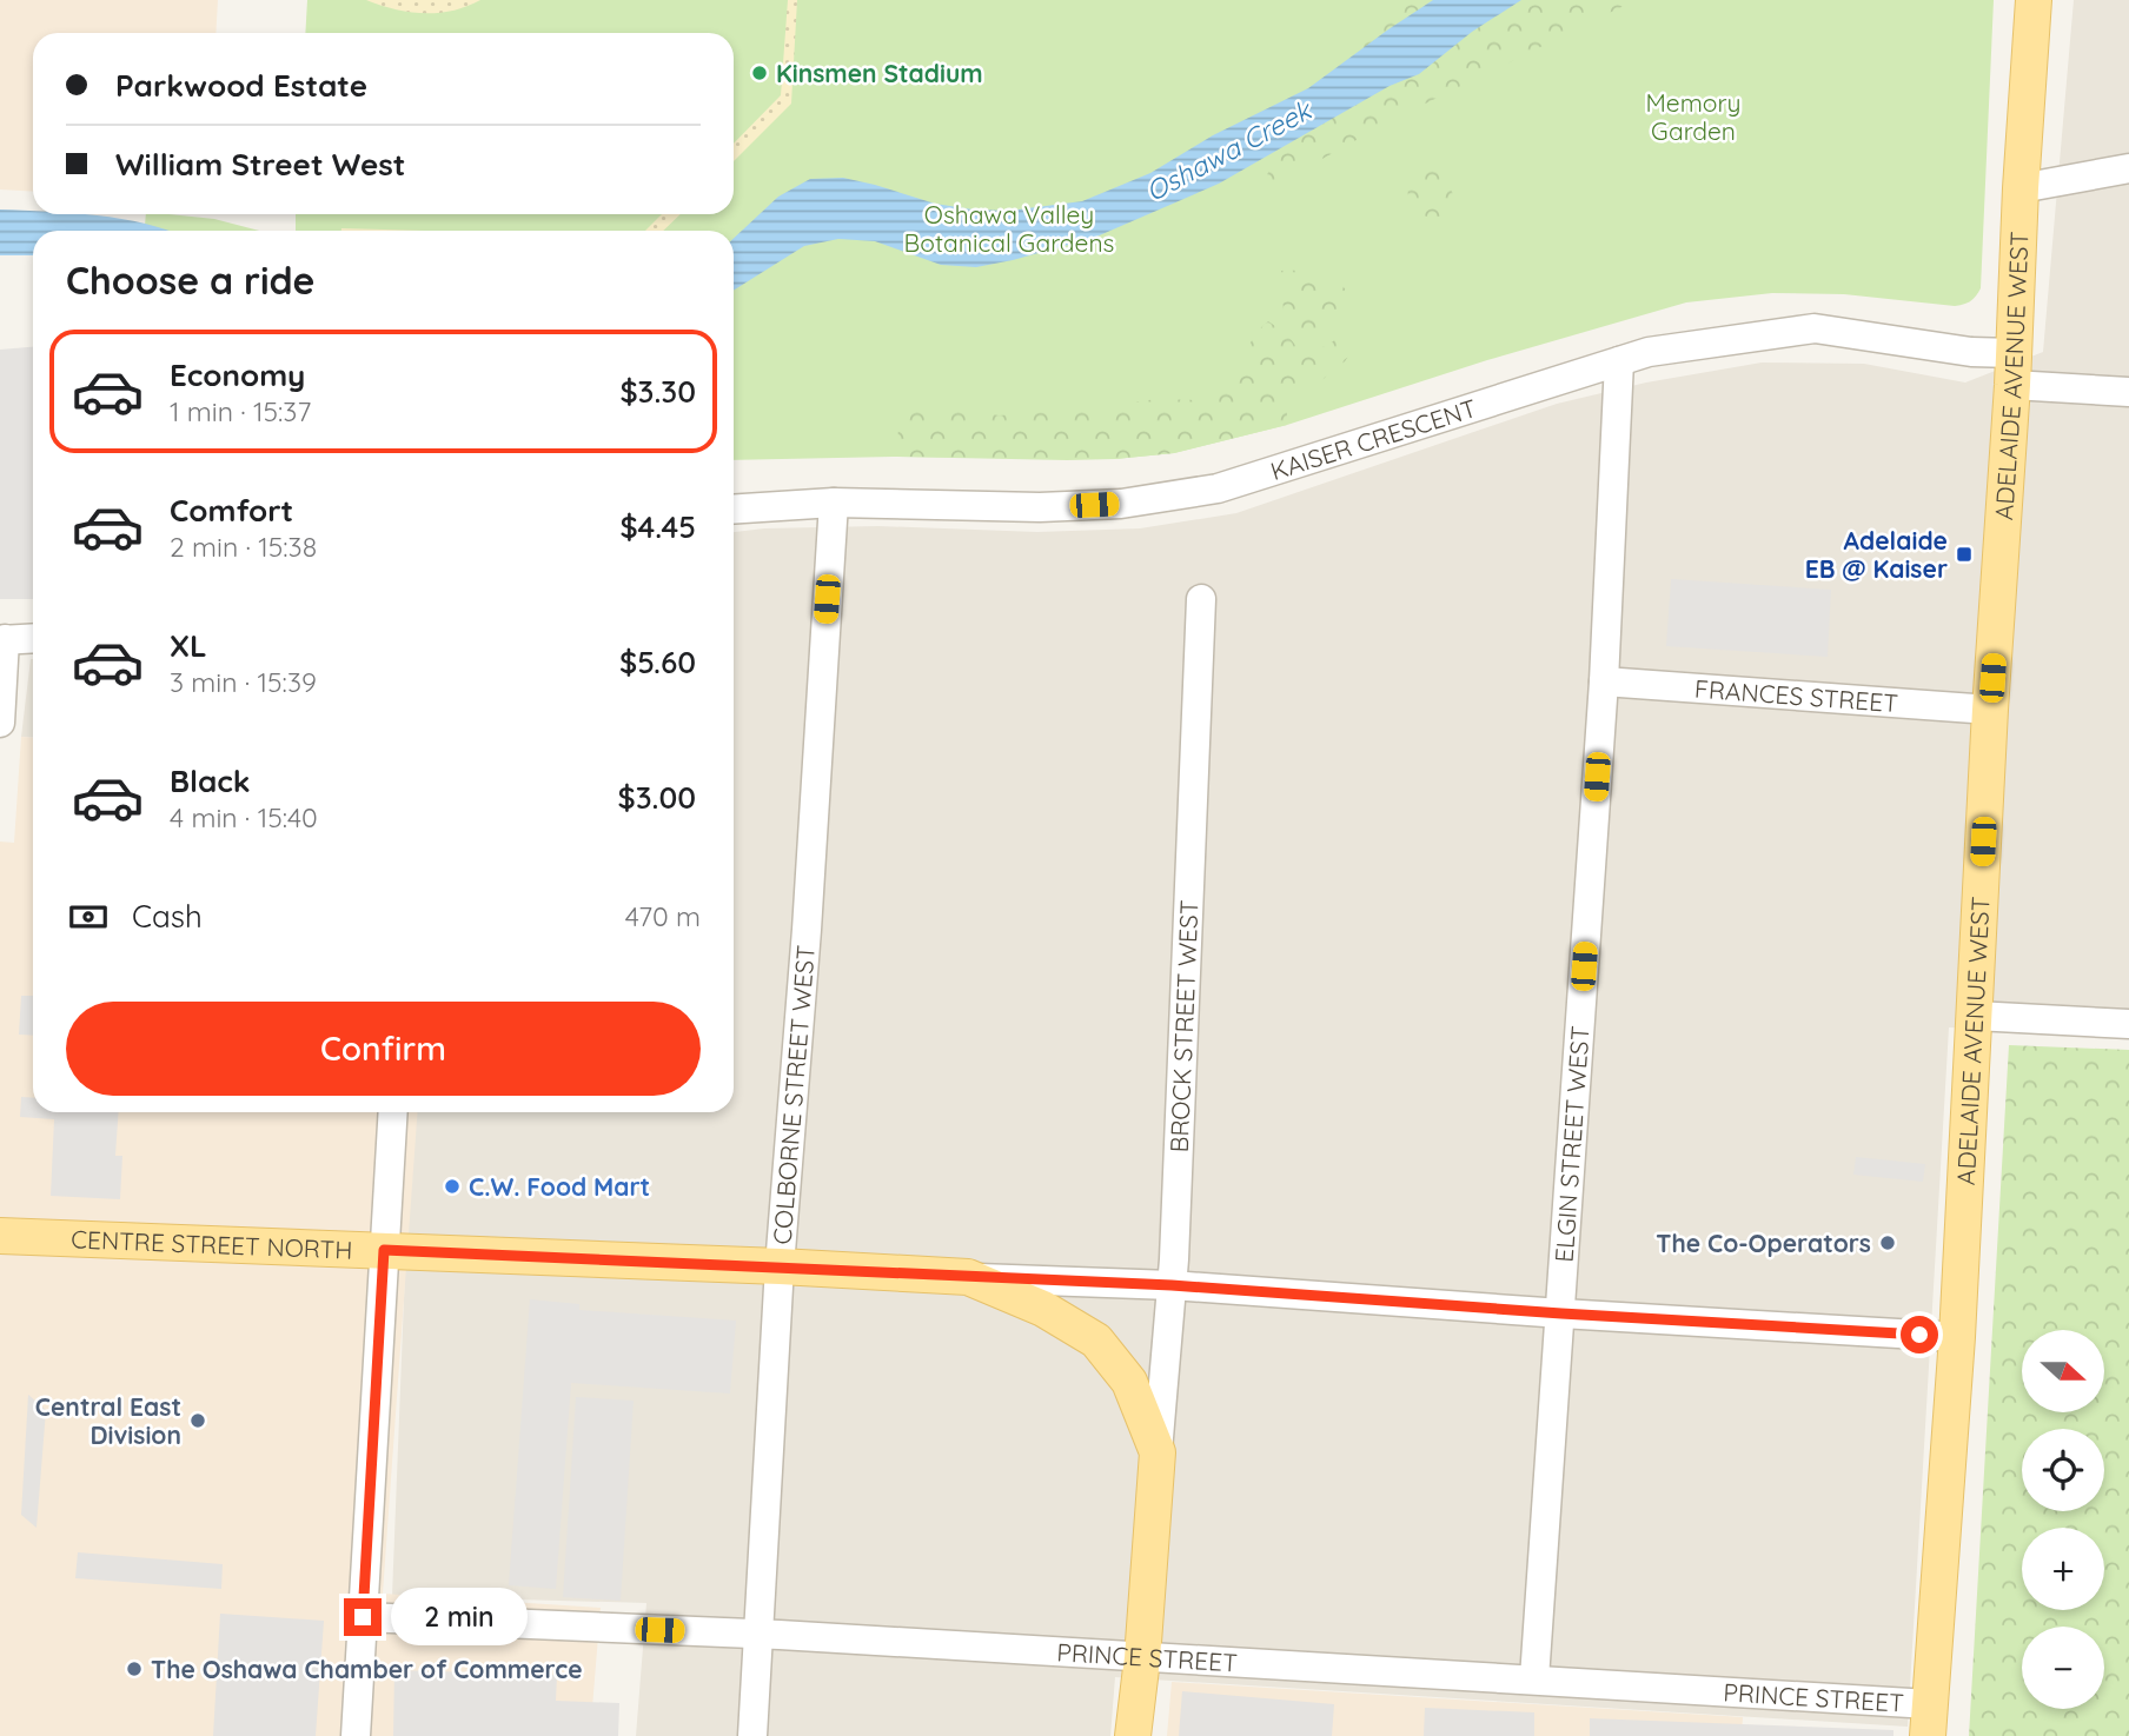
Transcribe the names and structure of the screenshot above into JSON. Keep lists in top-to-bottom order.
{
  "streets": {
    "main road": ["ADELAIDE AVENUE WEST", "BROCK STREET WEST", "CENTRE STREET NORTH"],
    "street": [
      "KAISER CRESCENT",
      "FRANCES STREET",
      "COLBORNE STREET WEST",
      "ELGIN STREET WEST",
      "PRINCE STREET"
    ]
  },
  "crossings": [
    ["ADELAIDE AVENUE WEST", "KAISER CRESCENT"],
    ["ADELAIDE AVENUE WEST", "FRANCES STREET"],
    ["ADELAIDE AVENUE WEST", "CENTRE STREET NORTH"],
    ["ADELAIDE AVENUE WEST", "PRINCE STREET"],
    ["KAISER CRESCENT", "COLBORNE STREET WEST"],
    ["KAISER CRESCENT", "ELGIN STREET WEST"],
    ["FRANCES STREET", "ELGIN STREET WEST"],
    ["BROCK STREET WEST", "CENTRE STREET NORTH"],
    ["BROCK STREET WEST", "PRINCE STREET"],
    ["COLBORNE STREET WEST", "CENTRE STREET NORTH"],
    ["COLBORNE STREET WEST", "PRINCE STREET"],
    ["ELGIN STREET WEST", "CENTRE STREET NORTH"],
    ["ELGIN STREET WEST", "PRINCE STREET"]
  ],
  "water": ["Oshawa Creek"],
  "parks": ["Memory Garden", "Oshawa Valley Botanical Gardens"],
  "places": {
    "other": [
      "Kinsmen Stadium",
      "C.W. Food Mart",
      "The Co-Operators",
      "Central East Division",
      "The Oshawa Chamber of Commerce"
    ],
    "transit": ["Adelaide EB @ Kaiser"]
  },
  "north": "right",
  "page": {
    "banner": ["Parkwood Estate", "William Street West"],
    "heading": "Choose a ride",
    "list": [
      {
        "name": "Economy",
        "note": "1 min · 15:37",
        "value": "$3.30"
      },
      {
        "name": "Comfort",
        "note": "2 min · 15:38",
        "value": "$4.45"
      },
      {
        "name": "XL",
        "note": "3 min · 15:39",
        "value": "$5.60"
      },
      {
        "name": "Black",
        "note": "4 min · 15:40",
        "value": "$3.00"
      }
    ],
    "pay": ["Cash", "470 m"],
    "buttons": "Confirm",
    "map_buttons": ["+", "−"],
    "bubble": "2 min"
  }
}
